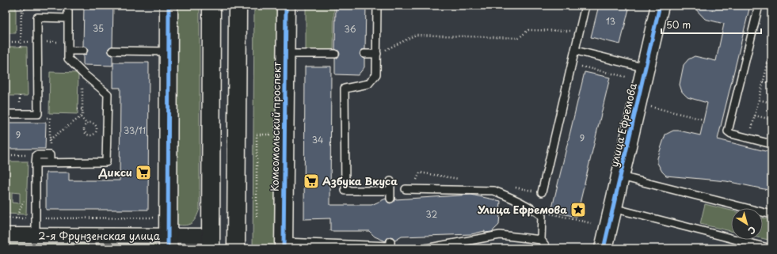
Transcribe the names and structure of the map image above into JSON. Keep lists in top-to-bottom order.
{
  "streets": {
    "street": ["улица Ефремова", "Комсомольский проспект", "2-я Фрунзенская улица"]
  },
  "places": {
    "supermarket": ["Дикси", "Азбука Вкуса"],
    "place": ["Улица Ефремова"]
  },
  "house_numbers": [
    "13",
    "35",
    "36",
    "33/11",
    "9",
    "9",
    "34",
    "32"
  ],
  "scale_bar": "50 m",
  "north": "bottom right"
}
